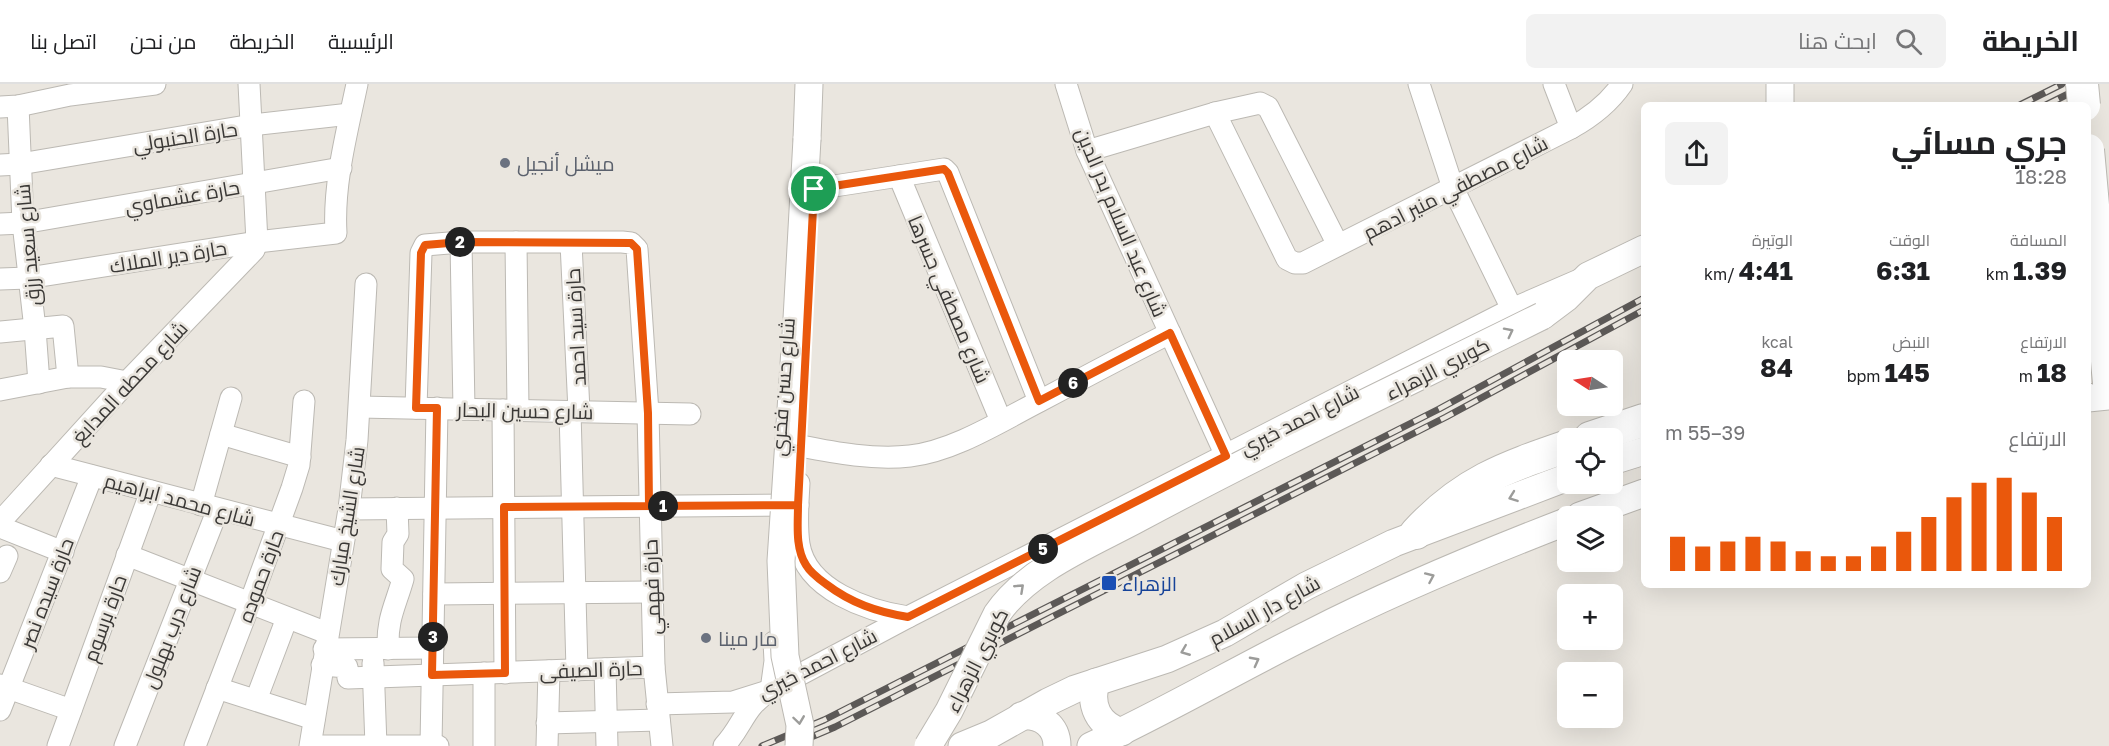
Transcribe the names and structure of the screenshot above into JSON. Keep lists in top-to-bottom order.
{
  "streets": {
    "main road": ["كوبري الزهراء", "شارع احمد خيري", "شارع دار السلام"],
    "street": [
      "حارة الحنبولي",
      "شارع مصطفي منير ادهم",
      "حارة عشماوي",
      "شارع عبد السلام بدر الدين",
      "شارع سعيد رزق",
      "حارة دير الملاك",
      "شارع مصطفي جسرها",
      "حارة سيد احمد",
      "شارع محطه المدابغ",
      "شارع حسن فخري",
      "شارع حسين البحار",
      "شارع محمد ابراهيم",
      "شارع الشيخ مبارك",
      "حارة حموده",
      "حارة فهمي",
      "حارة سيده نصر",
      "حارة برسوم",
      "شارع درب بهلول",
      "حارة الصيفى"
    ]
  },
  "crossings": [
    ["حارة الحنبولي", "شارع سعيد رزق"],
    ["شارع مصطفي منير ادهم", "شارع عبد السلام بدر الدين"],
    ["حارة عشماوي", "شارع سعيد رزق"],
    ["حارة عشماوي", "حارة دير الملاك"],
    ["شارع عبد السلام بدر الدين", "شارع احمد خيري"],
    ["شارع سعيد رزق", "حارة دير الملاك"],
    ["حارة دير الملاك", "شارع محطه المدابغ"],
    ["حارة سيد احمد", "شارع حسين البحار"],
    ["حارة سيد احمد", "حارة فهمي"],
    ["حارة سيد احمد", "حارة الصيفى"],
    ["كوبري الزهراء", "شارع احمد خيري"],
    ["شارع محطه المدابغ", "شارع محمد ابراهيم"],
    ["شارع حسن فخري", "شارع احمد خيري"],
    ["شارع حسين البحار", "شارع الشيخ مبارك"],
    ["شارع حسين البحار", "حارة فهمي"],
    ["شارع احمد خيري", "حارة فهمي"],
    ["شارع محمد ابراهيم", "شارع الشيخ مبارك"],
    ["شارع محمد ابراهيم", "حارة حموده"],
    ["شارع محمد ابراهيم", "حارة سيده نصر"],
    ["شارع محمد ابراهيم", "حارة برسوم"],
    ["شارع محمد ابراهيم", "شارع درب بهلول"],
    ["شارع الشيخ مبارك", "حارة الصيفى"],
    ["حارة فهمي", "حارة الصيفى"]
  ],
  "one_way": ["كوبري الزهراء"],
  "places": {
    "other": ["ميشل أنجيل", "مار مينا"],
    "transit": ["الزهراء"]
  },
  "north": "left",
  "page": {
    "header": "الخريطة",
    "search": "ابحث هنا",
    "nav": [
      "الرئيسية",
      "الخريطة",
      "من نحن",
      "اتصل بنا"
    ],
    "heading": ["جري مسائي", "18:28"],
    "stats": [
      ["المسافة", "1.39 km"],
      ["الوقت", "6:31"],
      ["الوتيرة", "4:41 /km"],
      ["الارتفاع", "18 m"],
      ["النبض", "145 bpm"],
      ["kcal", "84"]
    ],
    "pins": [
      "2",
      "6",
      "1",
      "5",
      "3"
    ],
    "map_buttons": ["+", "−"],
    "chart": ["الارتفاع", "39–55 m"]
  }
}
